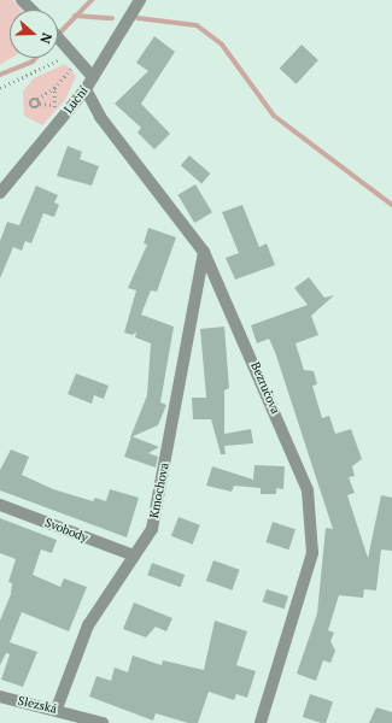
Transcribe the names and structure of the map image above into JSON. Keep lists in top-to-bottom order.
{
  "streets": {
    "street": [
      "Luční",
      "Bezručova",
      "Kmochova",
      "Svobody",
      "Slezská"
    ]
  },
  "crossings": [
    ["Luční", "Bezručova"],
    ["Bezručova", "Kmochova"],
    ["Kmochova", "Svobody"],
    ["Kmochova", "Slezská"]
  ],
  "north": "right"
}
